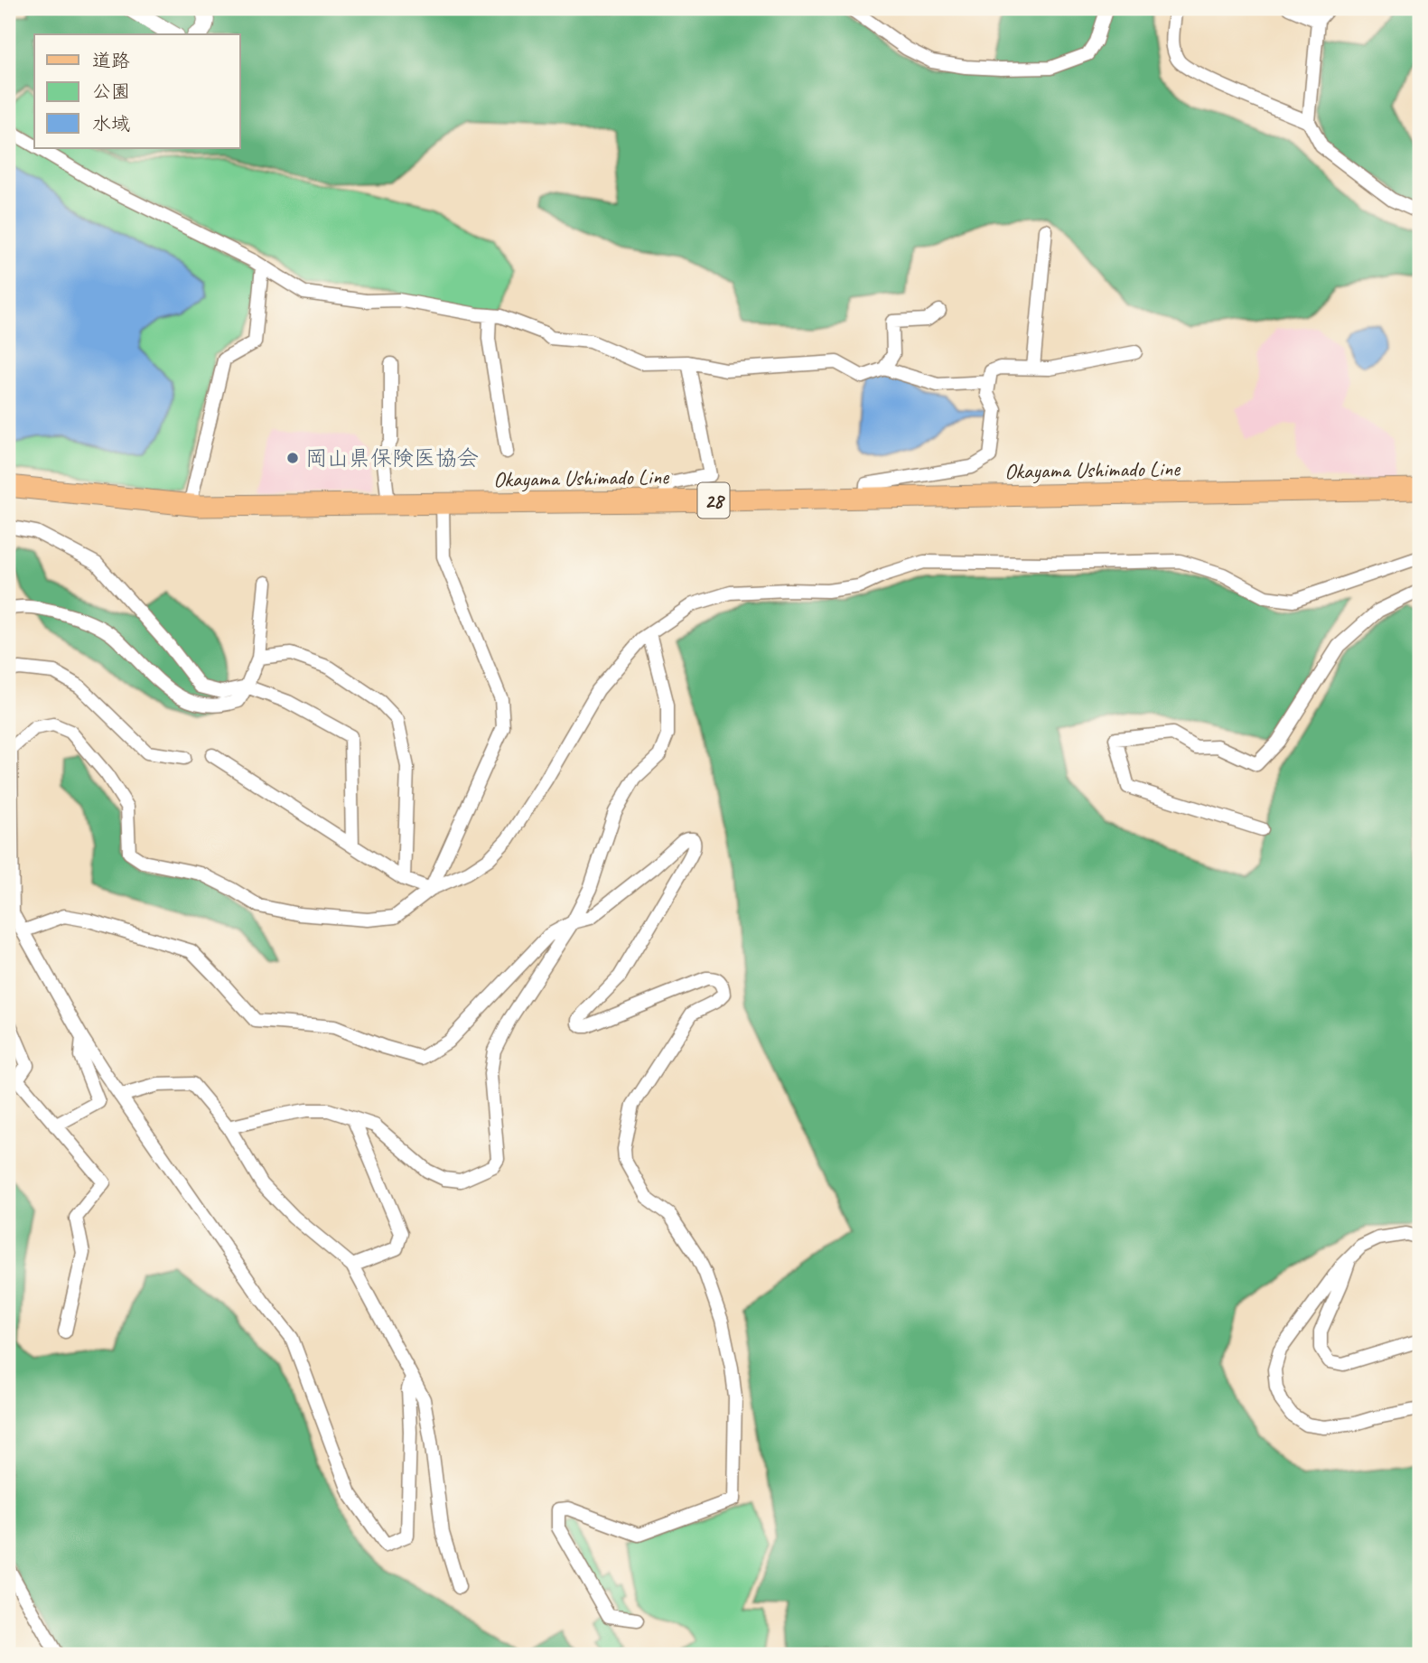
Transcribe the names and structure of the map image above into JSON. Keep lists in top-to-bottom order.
{
  "streets": {
    "main road": ["Okayama Ushimado Line", "28"]
  },
  "places": ["岡山県保険医協会"],
  "legend": ["道路", "公園", "水域"]
}
